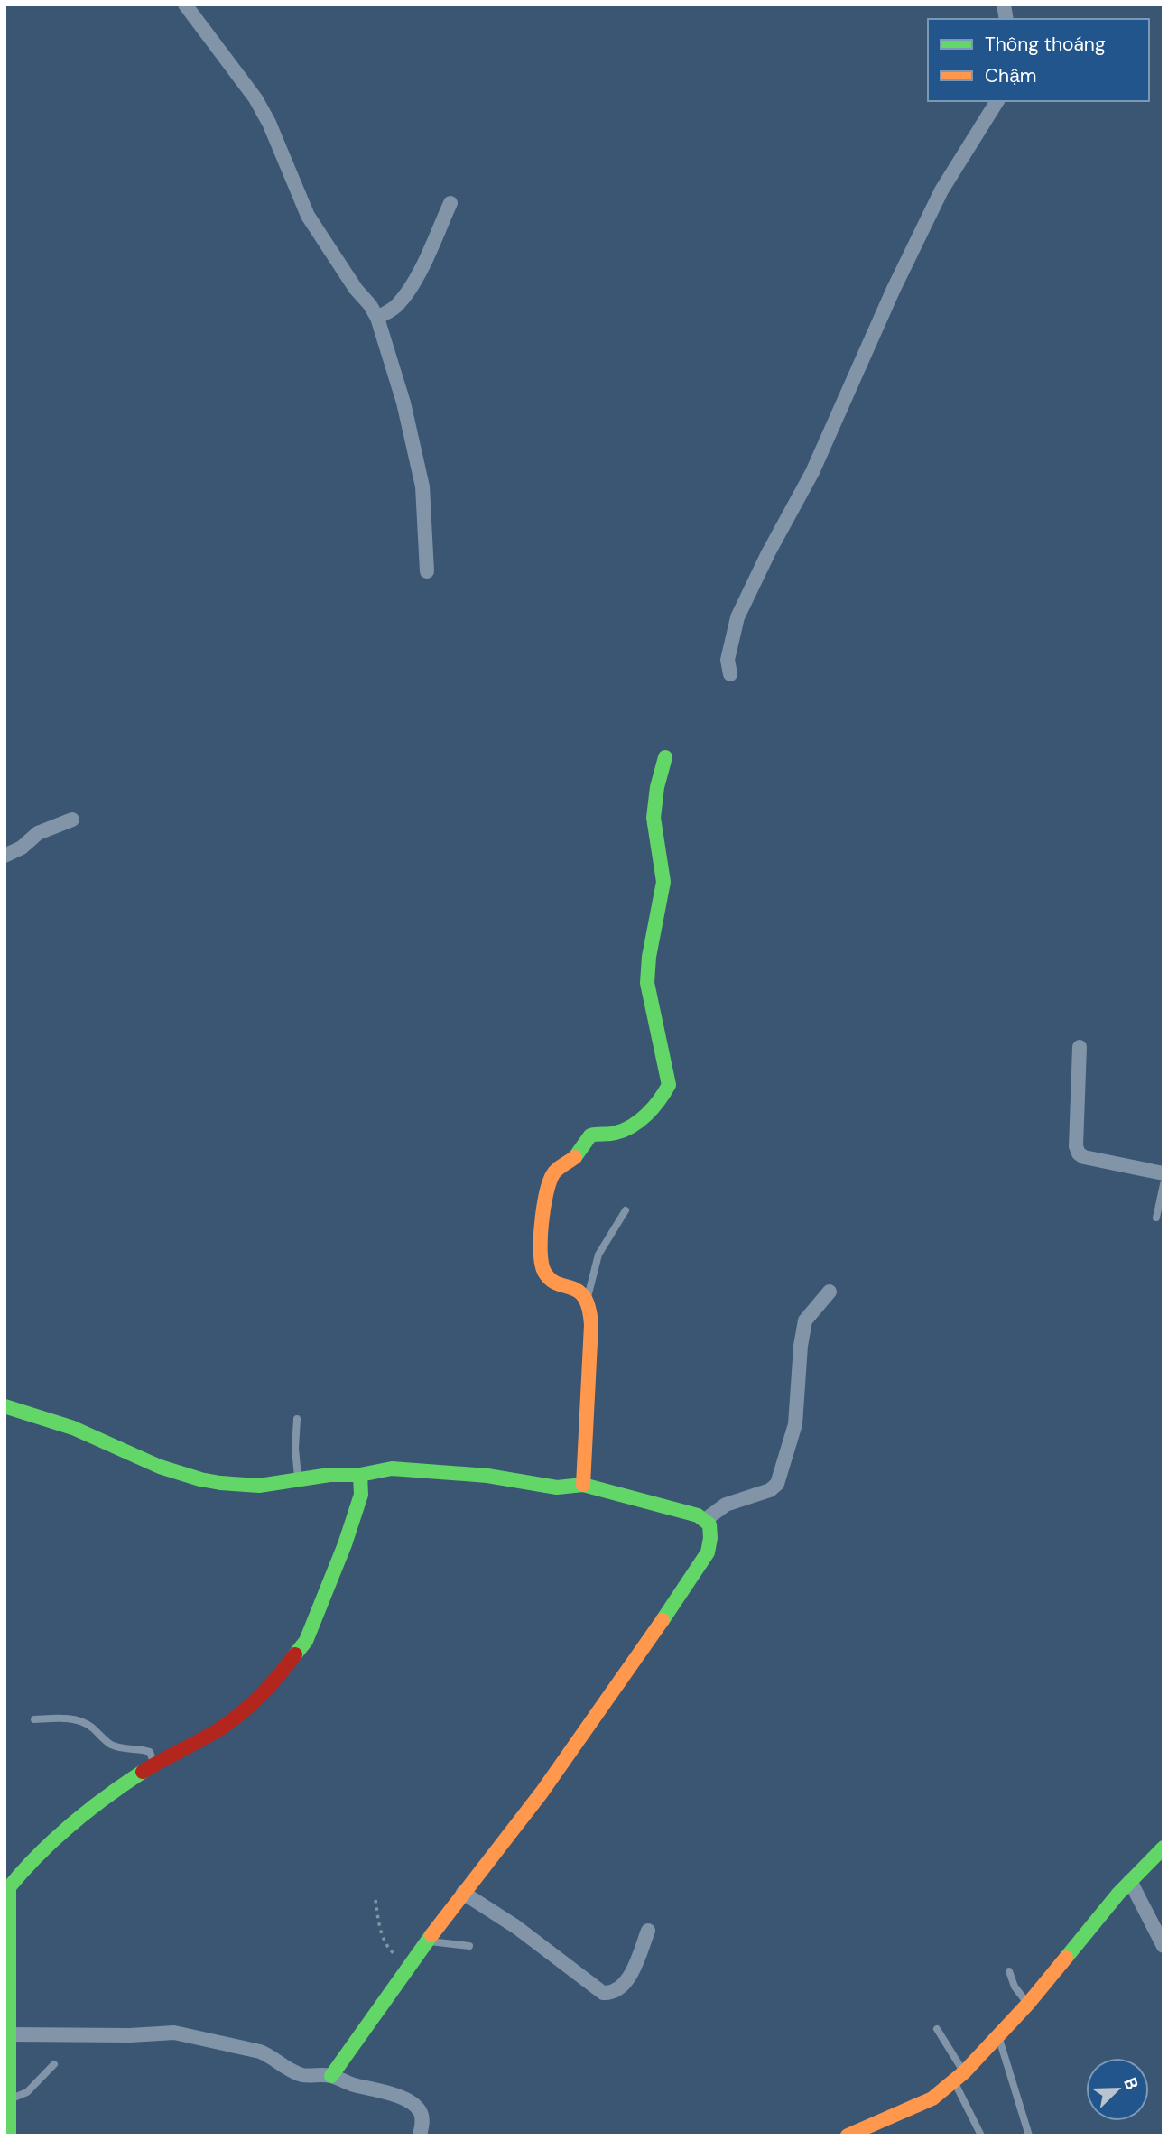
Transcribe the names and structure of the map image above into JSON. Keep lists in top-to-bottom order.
{
  "legend": ["Thông thoáng", "Chậm"],
  "north": "top right"
}
